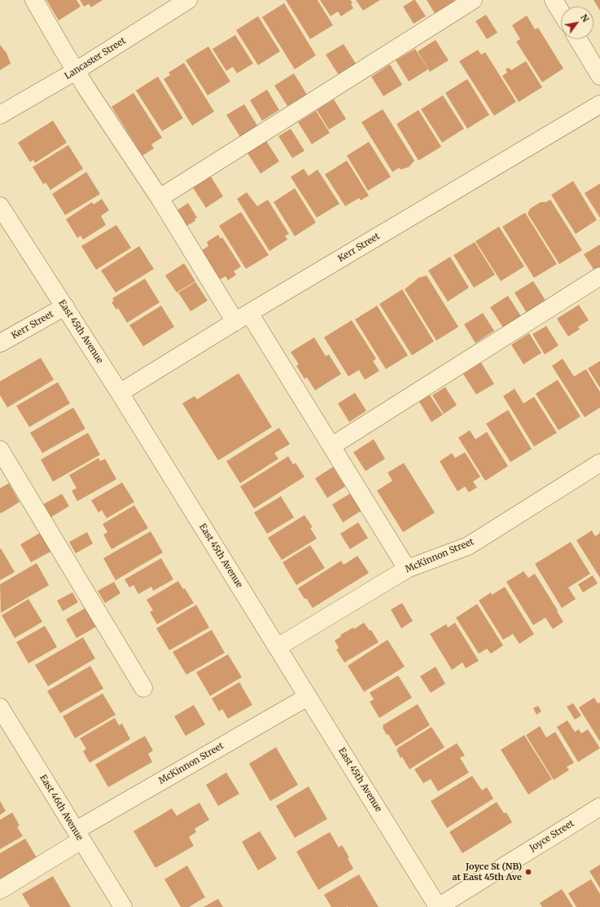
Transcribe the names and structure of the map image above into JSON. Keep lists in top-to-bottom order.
{
  "streets": {
    "street": [
      "Lancaster Street",
      "Kerr Street",
      "East 45th Avenue",
      "McKinnon Street",
      "East 46th Avenue",
      "Joyce Street"
    ]
  },
  "crossings": [
    ["Kerr Street", "East 45th Avenue"],
    ["East 45th Avenue", "McKinnon Street"],
    ["East 45th Avenue", "Joyce Street"],
    ["McKinnon Street", "East 46th Avenue"]
  ],
  "places": ["Joyce St (NB) at East 45th Ave"],
  "north": "top right"
}
